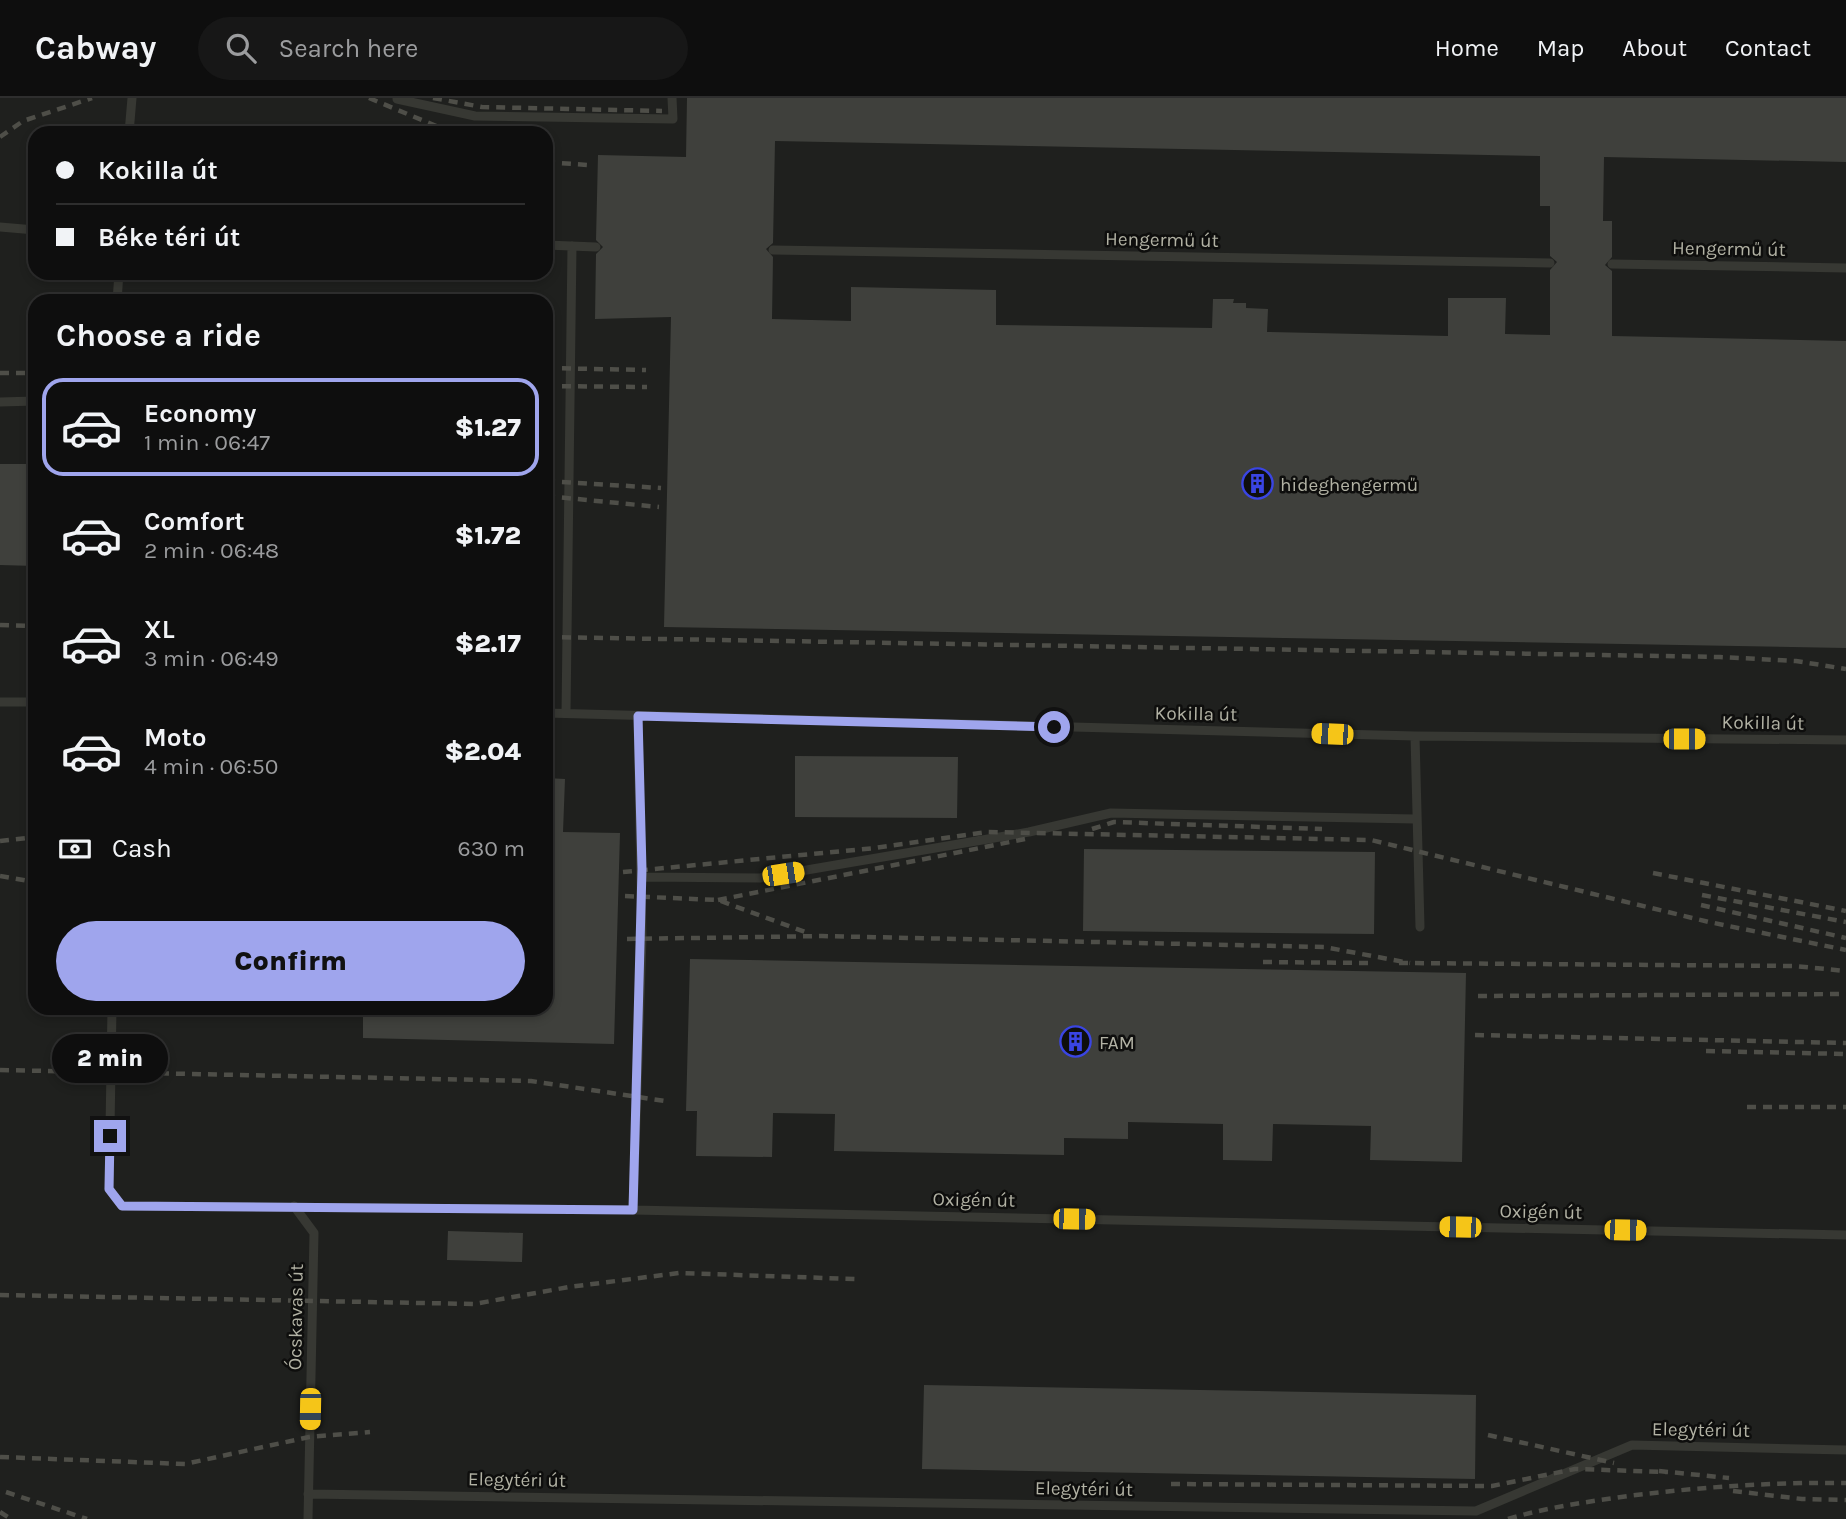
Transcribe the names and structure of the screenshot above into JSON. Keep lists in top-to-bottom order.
{
  "streets": {
    "lane": [
      "Hengermű út",
      "Kokilla út",
      "Oxigén út",
      "Ócskavas út",
      "Elegytéri út"
    ]
  },
  "crossings": [
    ["Oxigén út", "Ócskavas út"],
    ["Ócskavas út", "Elegytéri út"]
  ],
  "places": {
    "building": ["hideghengermű", "FAM"]
  },
  "page": {
    "header": "Cabway",
    "search": "Search here",
    "nav": [
      "Home",
      "Map",
      "About",
      "Contact"
    ],
    "banner": ["Kokilla út", "Béke téri út"],
    "heading": "Choose a ride",
    "list": [
      {
        "name": "Economy",
        "note": "1 min · 06:47",
        "value": "$1.27"
      },
      {
        "name": "Comfort",
        "note": "2 min · 06:48",
        "value": "$1.72"
      },
      {
        "name": "XL",
        "note": "3 min · 06:49",
        "value": "$2.17"
      },
      {
        "name": "Moto",
        "note": "4 min · 06:50",
        "value": "$2.04"
      }
    ],
    "pay": ["Cash", "630 m"],
    "buttons": "Confirm",
    "bubble": "2 min"
  }
}
